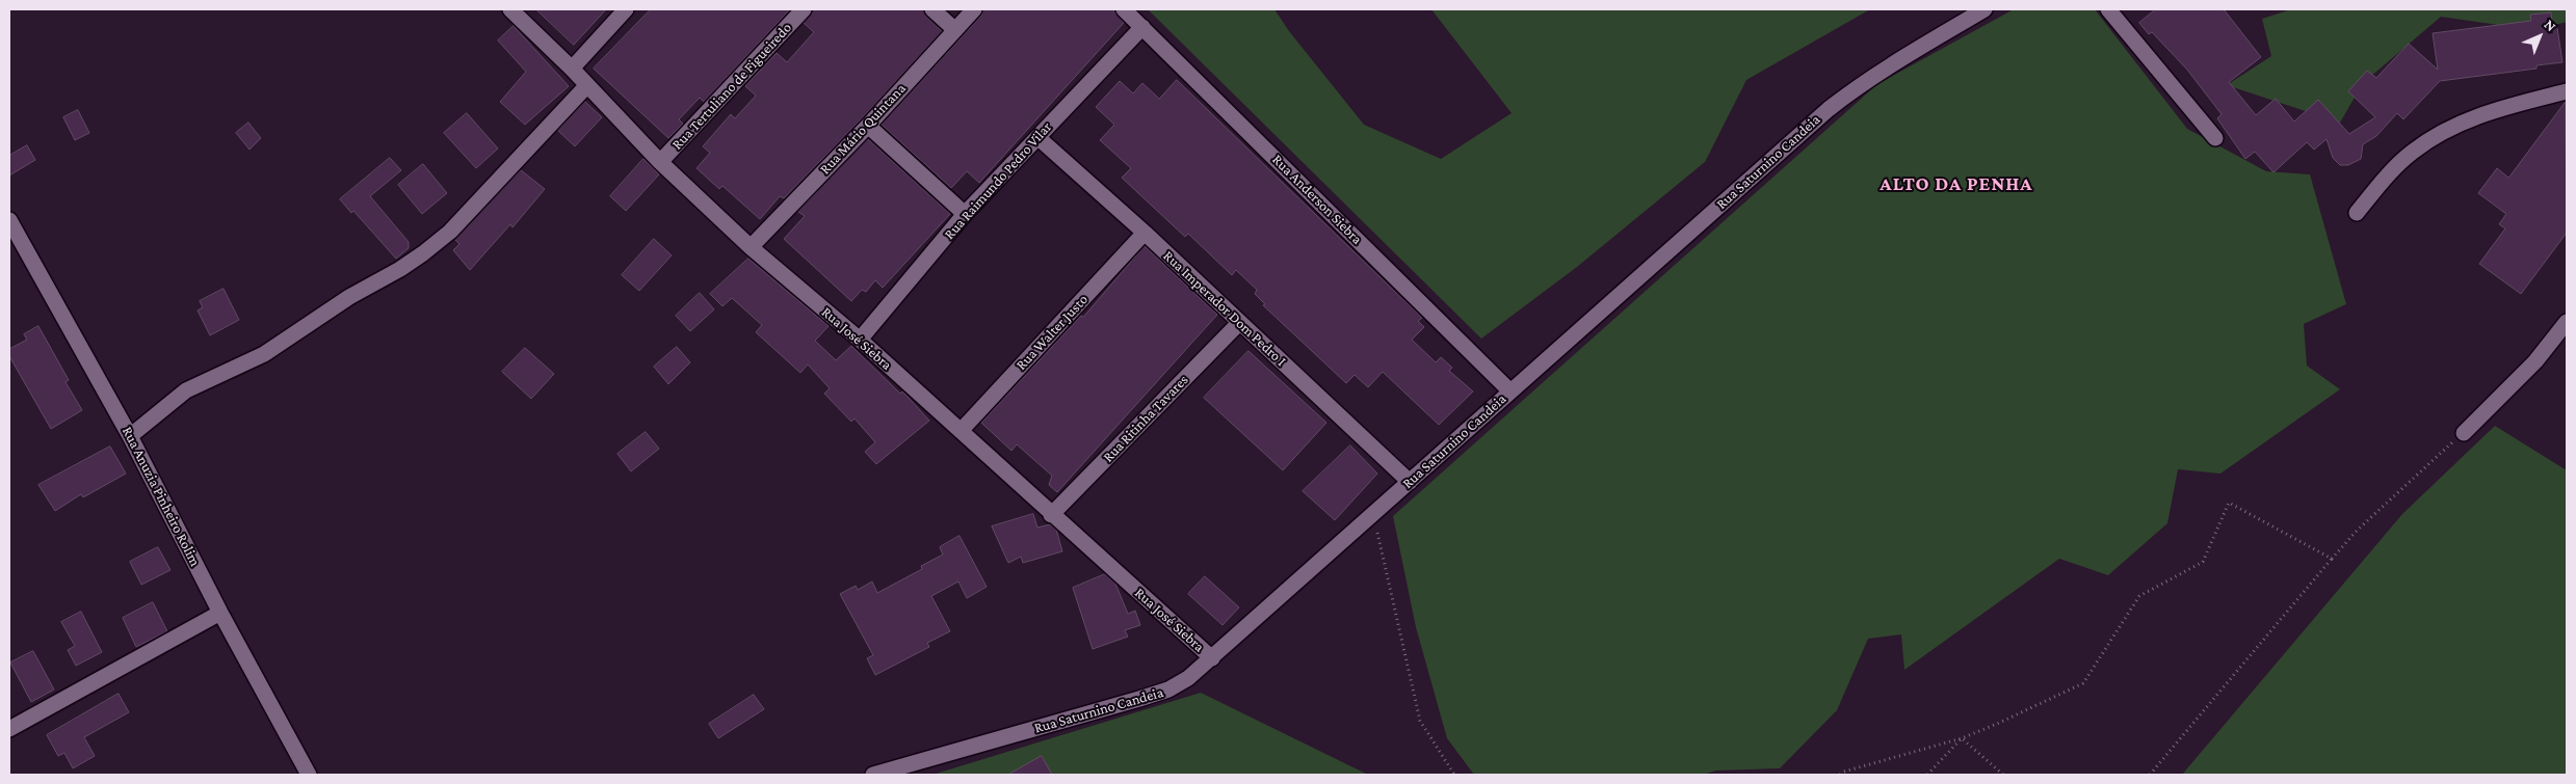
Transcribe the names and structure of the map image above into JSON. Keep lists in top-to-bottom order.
{
  "streets": {
    "street": [
      "Rua Tertuliano de Figueiredo",
      "Rua Mário Quintana",
      "Rua Saturnino Candeia",
      "Rua Raimundo Pedro Vilar",
      "Rua Anderson Siebra",
      "Rua Imperador Dom Pedro I",
      "Rua Walter Justo",
      "Rua José Siebra",
      "Rua Ritinha Tavares",
      "Rua Anuzia Pinheiro Rolim"
    ]
  },
  "crossings": [
    ["Rua Tertuliano de Figueiredo", "Rua José Siebra"],
    ["Rua Mário Quintana", "Rua José Siebra"],
    ["Rua Saturnino Candeia", "Rua Anderson Siebra"],
    ["Rua Saturnino Candeia", "Rua Imperador Dom Pedro I"],
    ["Rua Saturnino Candeia", "Rua José Siebra"],
    ["Rua Raimundo Pedro Vilar", "Rua Anderson Siebra"],
    ["Rua Raimundo Pedro Vilar", "Rua Imperador Dom Pedro I"],
    ["Rua Raimundo Pedro Vilar", "Rua José Siebra"],
    ["Rua Imperador Dom Pedro I", "Rua Walter Justo"],
    ["Rua Imperador Dom Pedro I", "Rua Ritinha Tavares"],
    ["Rua Walter Justo", "Rua José Siebra"],
    ["Rua José Siebra", "Rua Ritinha Tavares"]
  ],
  "districts": ["ALTO DA PENHA"],
  "north": "top right"
}
